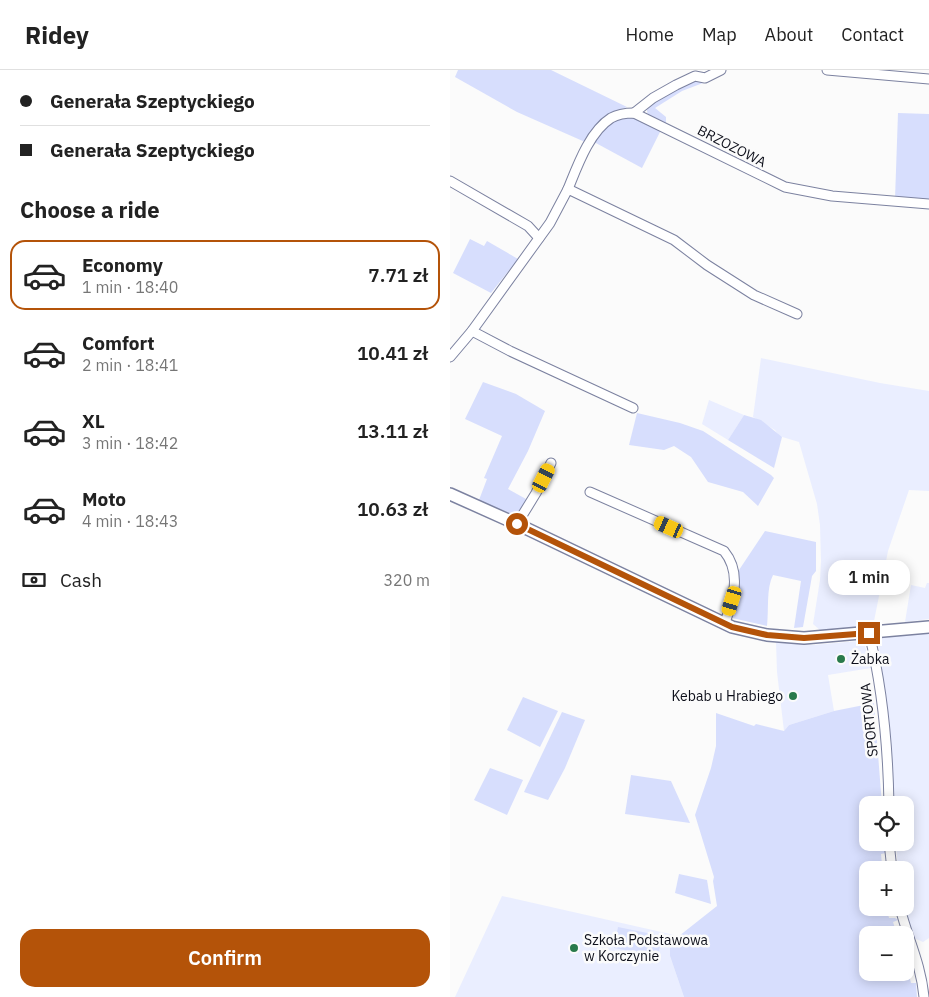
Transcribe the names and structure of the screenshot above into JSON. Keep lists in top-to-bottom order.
{
  "streets": {
    "street": ["BRZOZOWA", "SPORTOWA"]
  },
  "places": ["Żabka", "Kebab u Hrabiego", "Szkoła Podstawowa w Korczynie"],
  "page": {
    "header": "Ridey",
    "nav": [
      "Home",
      "Map",
      "About",
      "Contact"
    ],
    "banner": ["Generała Szeptyckiego", "Generała Szeptyckiego"],
    "heading": "Choose a ride",
    "list": [
      {
        "name": "Economy",
        "note": "1 min · 18:40",
        "value": "7.71 zł"
      },
      {
        "name": "Comfort",
        "note": "2 min · 18:41",
        "value": "10.41 zł"
      },
      {
        "name": "XL",
        "note": "3 min · 18:42",
        "value": "13.11 zł"
      },
      {
        "name": "Moto",
        "note": "4 min · 18:43",
        "value": "10.63 zł"
      }
    ],
    "pay": ["Cash", "320 m"],
    "bubble": "1 min",
    "map_buttons": ["+", "−"],
    "buttons": "Confirm"
  }
}
